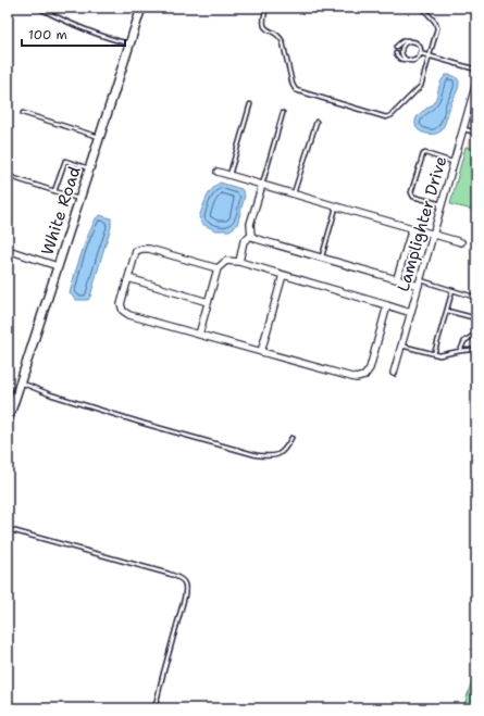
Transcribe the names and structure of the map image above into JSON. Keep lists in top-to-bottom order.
{
  "streets": {
    "street": ["White Road", "Lamplighter Drive"]
  },
  "scale_bar": "100 m"
}
